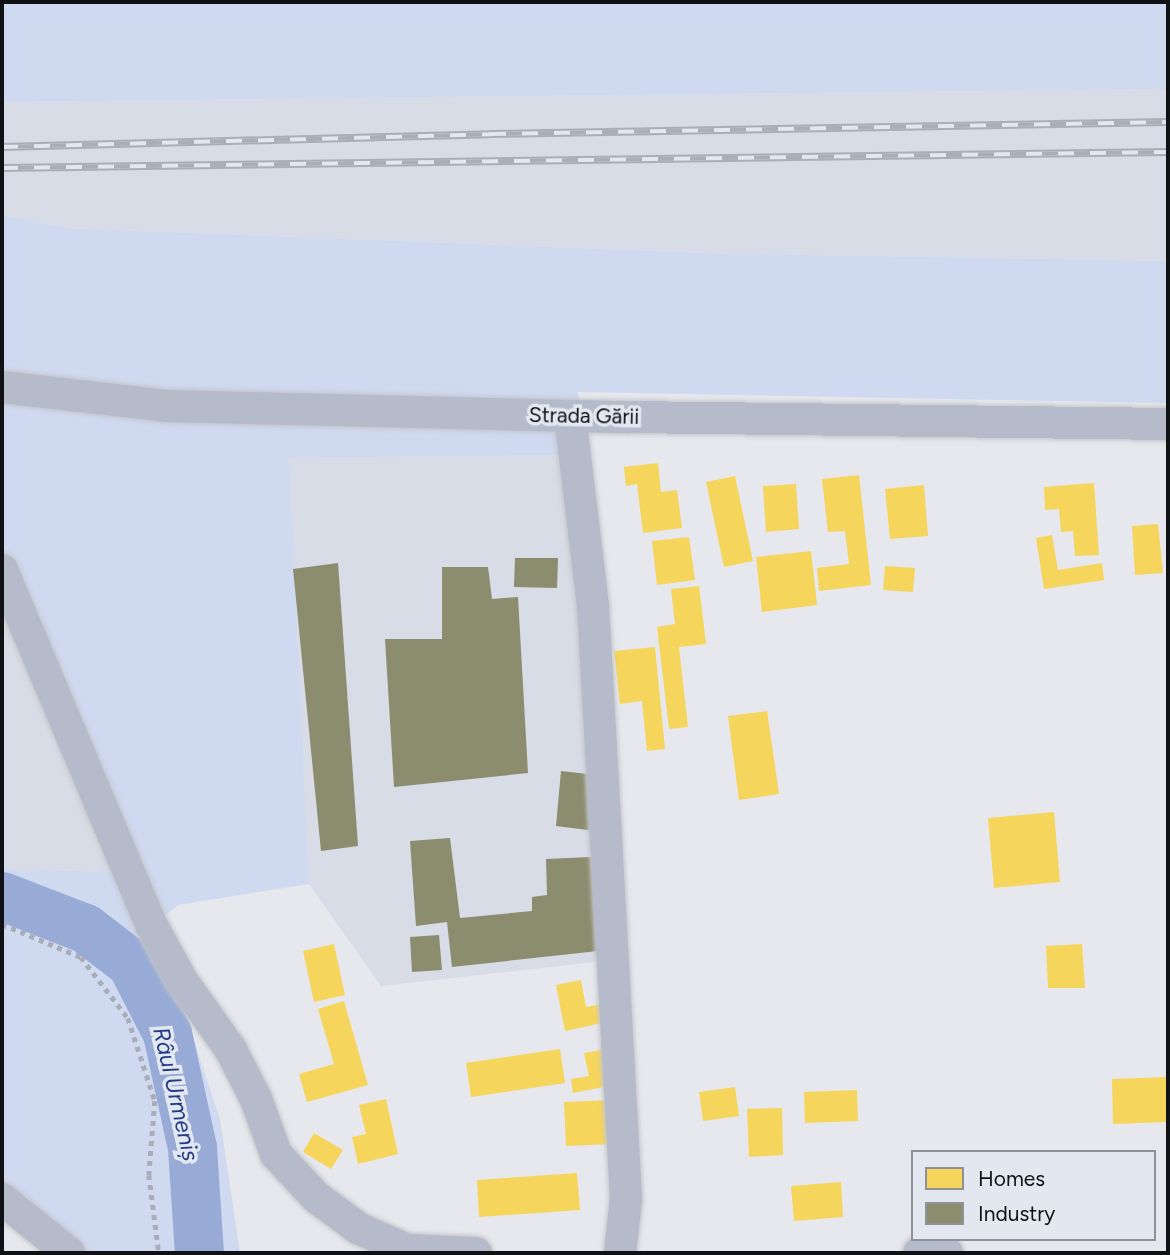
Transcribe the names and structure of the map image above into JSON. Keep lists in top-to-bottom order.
{
  "streets": {
    "street": ["Strada Gării"]
  },
  "water": ["Râul Urmeniș"],
  "legend": ["Homes", "Industry"]
}
